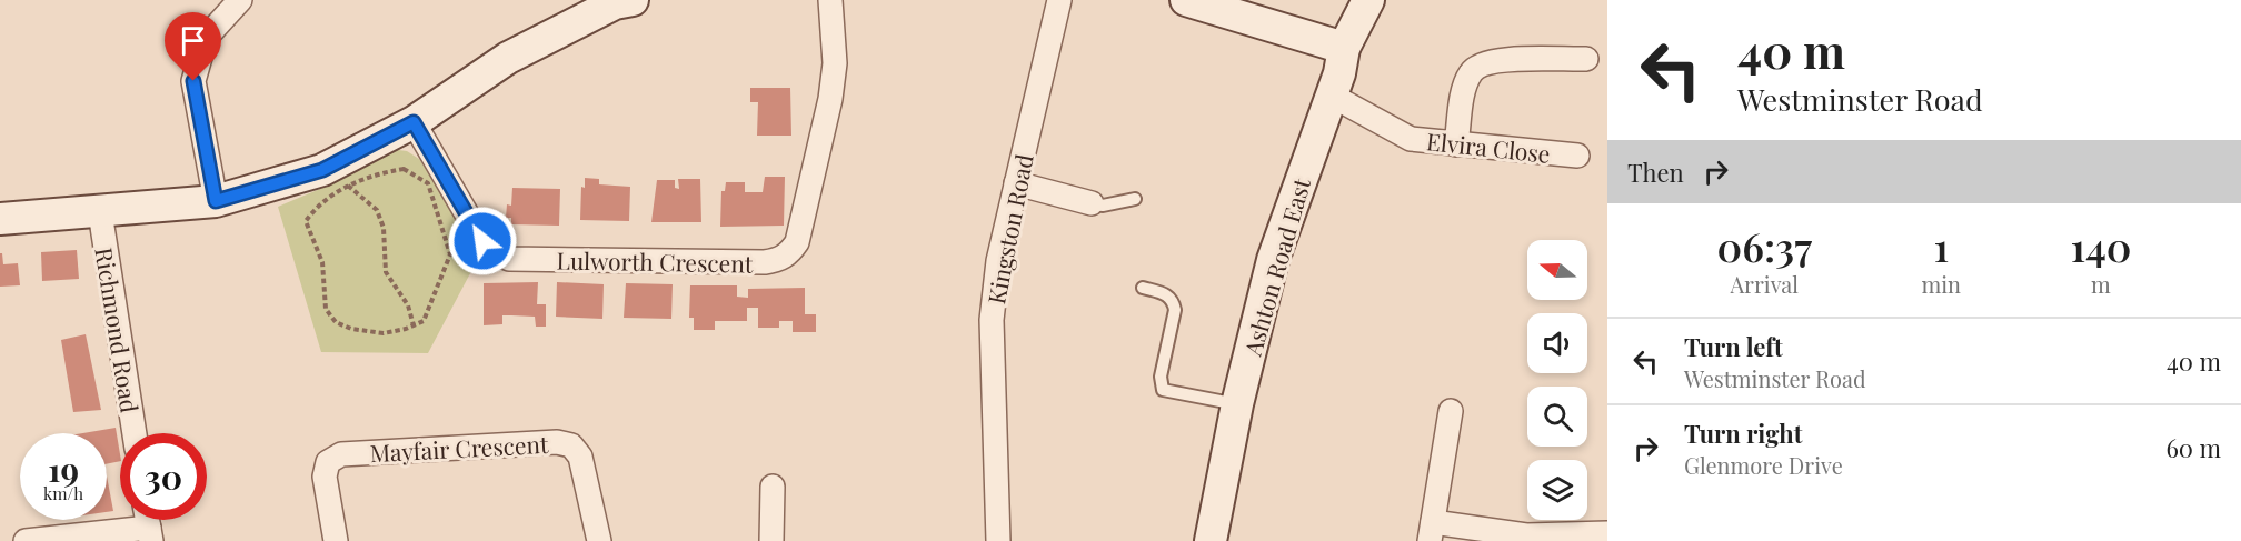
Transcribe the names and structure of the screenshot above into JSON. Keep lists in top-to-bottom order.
{
  "streets": {
    "street": [
      "Elvira Close",
      "Kingston Road",
      "Lulworth Crescent",
      "Ashton Road East",
      "Richmond Road",
      "Mayfair Crescent"
    ]
  },
  "crossings": [
    ["Elvira Close", "Ashton Road East"]
  ],
  "north": "left",
  "page": {
    "turn": ["40 m", "Westminster Road"],
    "then": "Then",
    "eta": [
      "06:37",
      "Arrival",
      "1",
      "min",
      "140",
      "m"
    ],
    "list": [
      {
        "name": "Turn left",
        "note": "Westminster Road",
        "value": "40 m"
      },
      {
        "name": "Turn right",
        "note": "Glenmore Drive",
        "value": "60 m"
      }
    ],
    "speed": "19 km/h",
    "limit": "30"
  }
}
